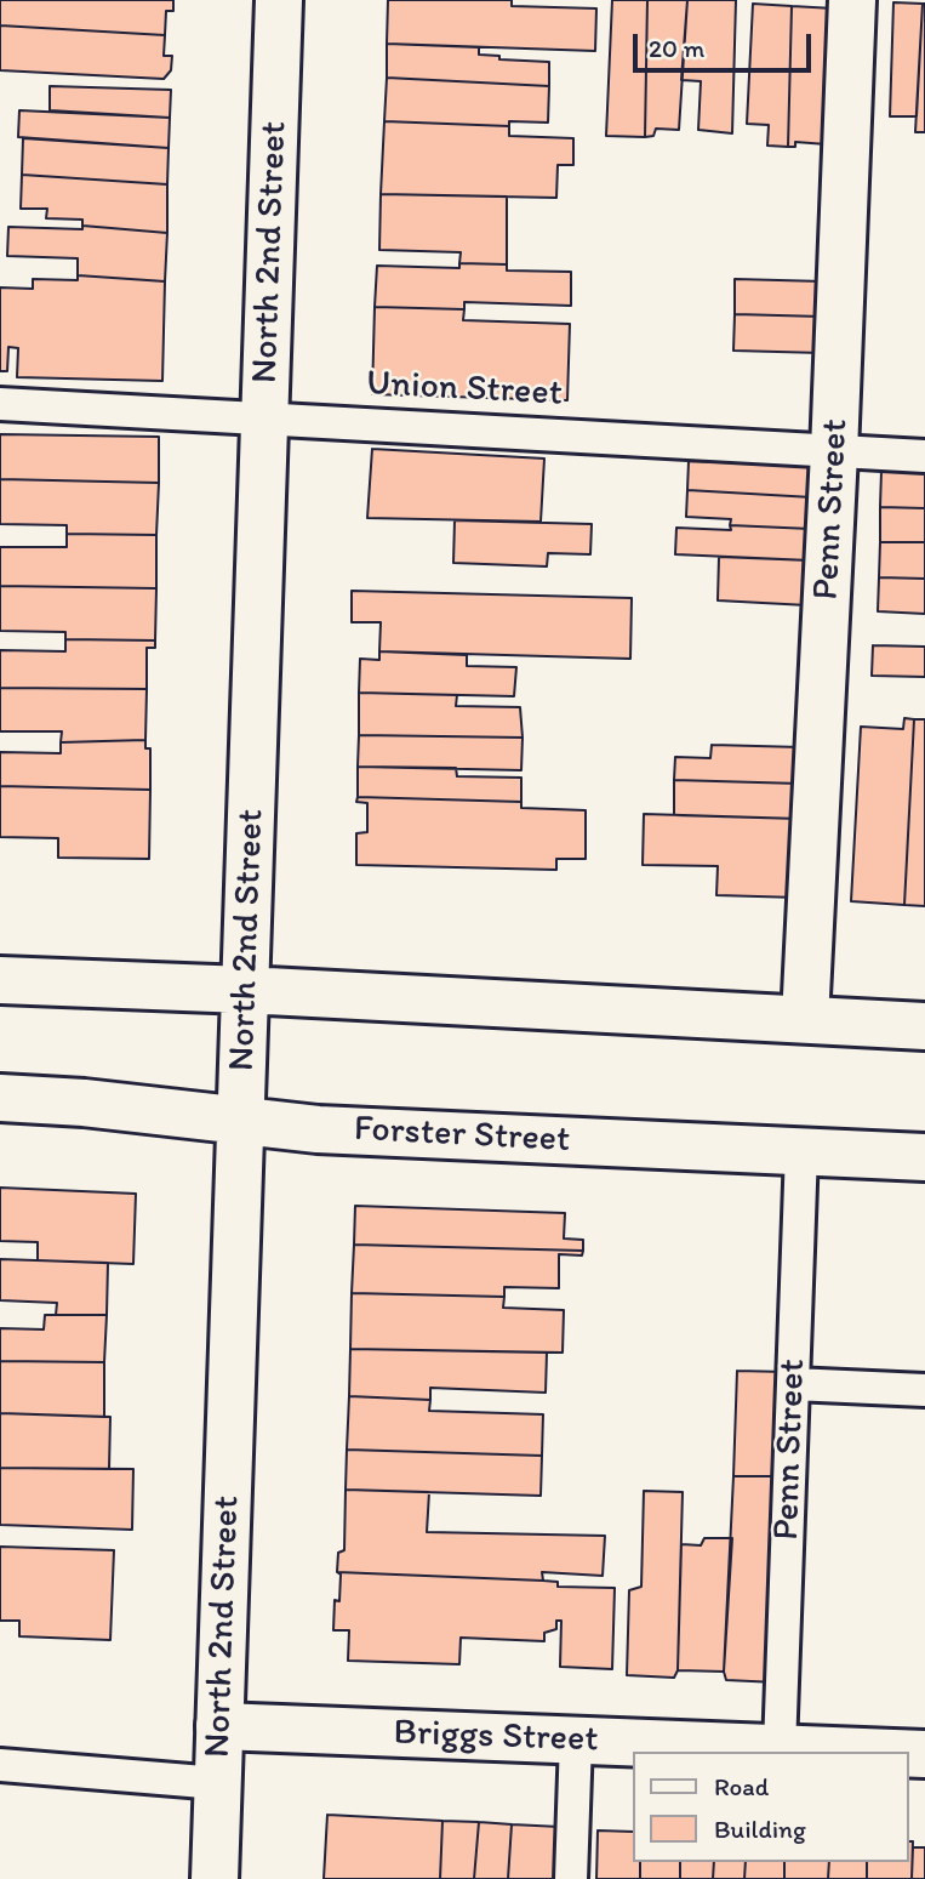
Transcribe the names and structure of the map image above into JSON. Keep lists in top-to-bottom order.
{
  "streets": {
    "main road": [
      "North 2nd Street",
      "Penn Street",
      "Forster Street",
      "Briggs Street"
    ],
    "lane": ["Union Street"]
  },
  "crossings": [
    ["North 2nd Street", "Union Street"],
    ["North 2nd Street", "Forster Street"],
    ["North 2nd Street", "Briggs Street"],
    ["Union Street", "Penn Street"],
    ["Penn Street", "Forster Street"],
    ["Penn Street", "Briggs Street"]
  ],
  "legend": ["Road", "Building"],
  "scale_bar": "20 m"
}
